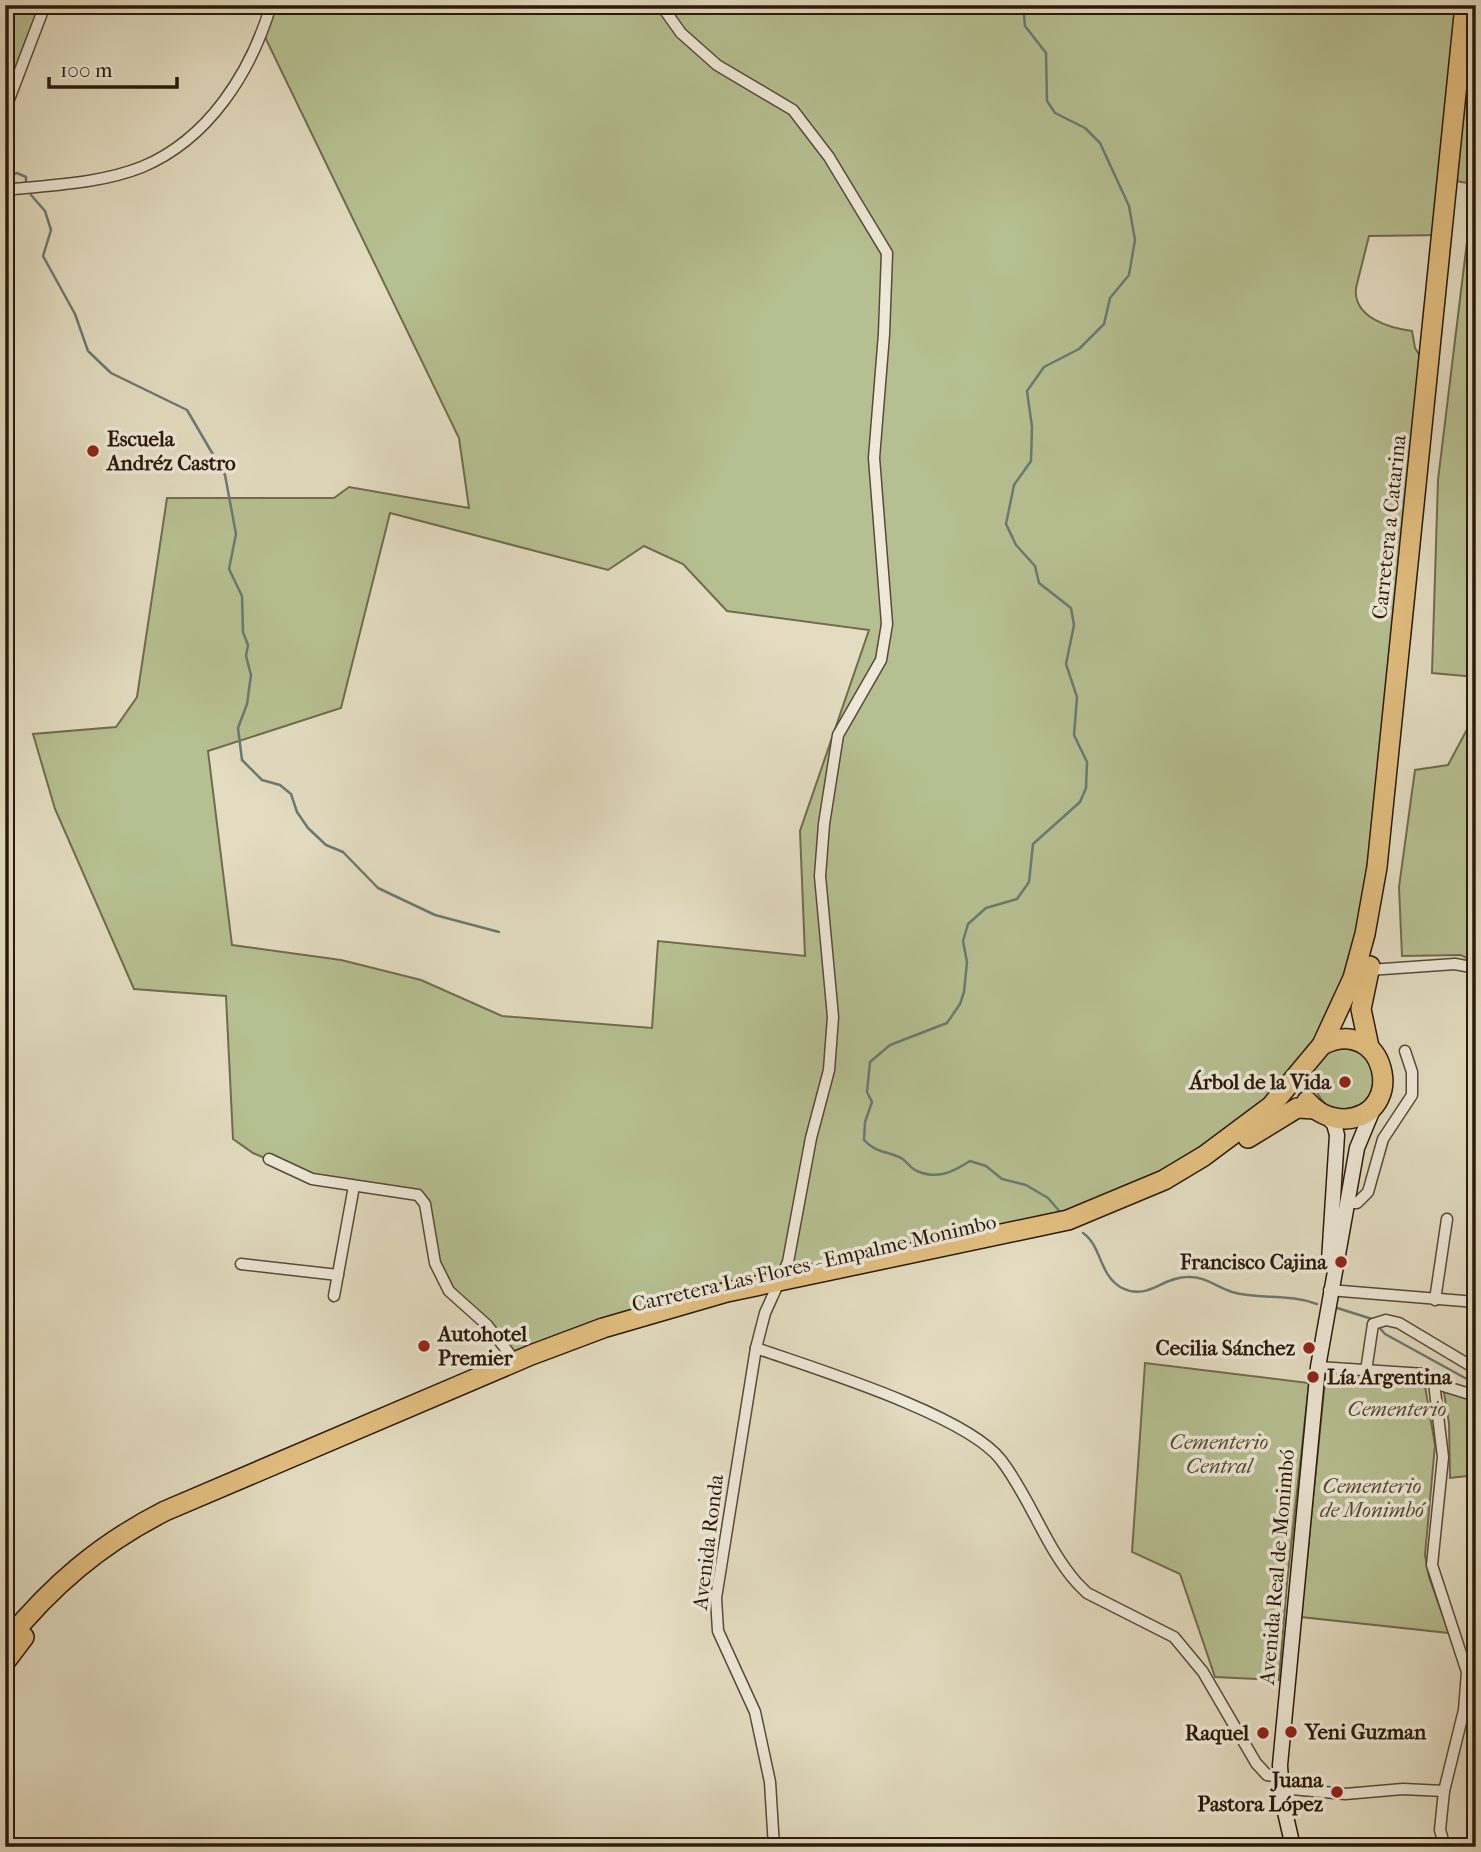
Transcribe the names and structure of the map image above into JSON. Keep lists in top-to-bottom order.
{
  "streets": {
    "highway": ["Carretera a Catarina", "Carretera Las Flores - Empalme Monimbo"],
    "street": ["Avenida Ronda", "Avenida Real de Monimbó"]
  },
  "crossings": [
    ["Carretera a Catarina", "Carretera Las Flores - Empalme Monimbo"],
    ["Carretera a Catarina", "Avenida Real de Monimbó"],
    ["Carretera Las Flores - Empalme Monimbo", "Avenida Ronda"],
    ["Carretera Las Flores - Empalme Monimbo", "Avenida Real de Monimbó"]
  ],
  "parks": ["Cementerio", "Cementerio Central", "Cementerio de Monimbó"],
  "places": [
    "Escuela Andréz Castro",
    "Árbol de la Vida",
    "Francisco Cajina",
    "Autohotel Premier",
    "Cecilia Sánchez",
    "Lía Argentina",
    "Yeni Guzman",
    "Raquel",
    "Juana Pastora López"
  ],
  "scale_bar": "100 m"
}
